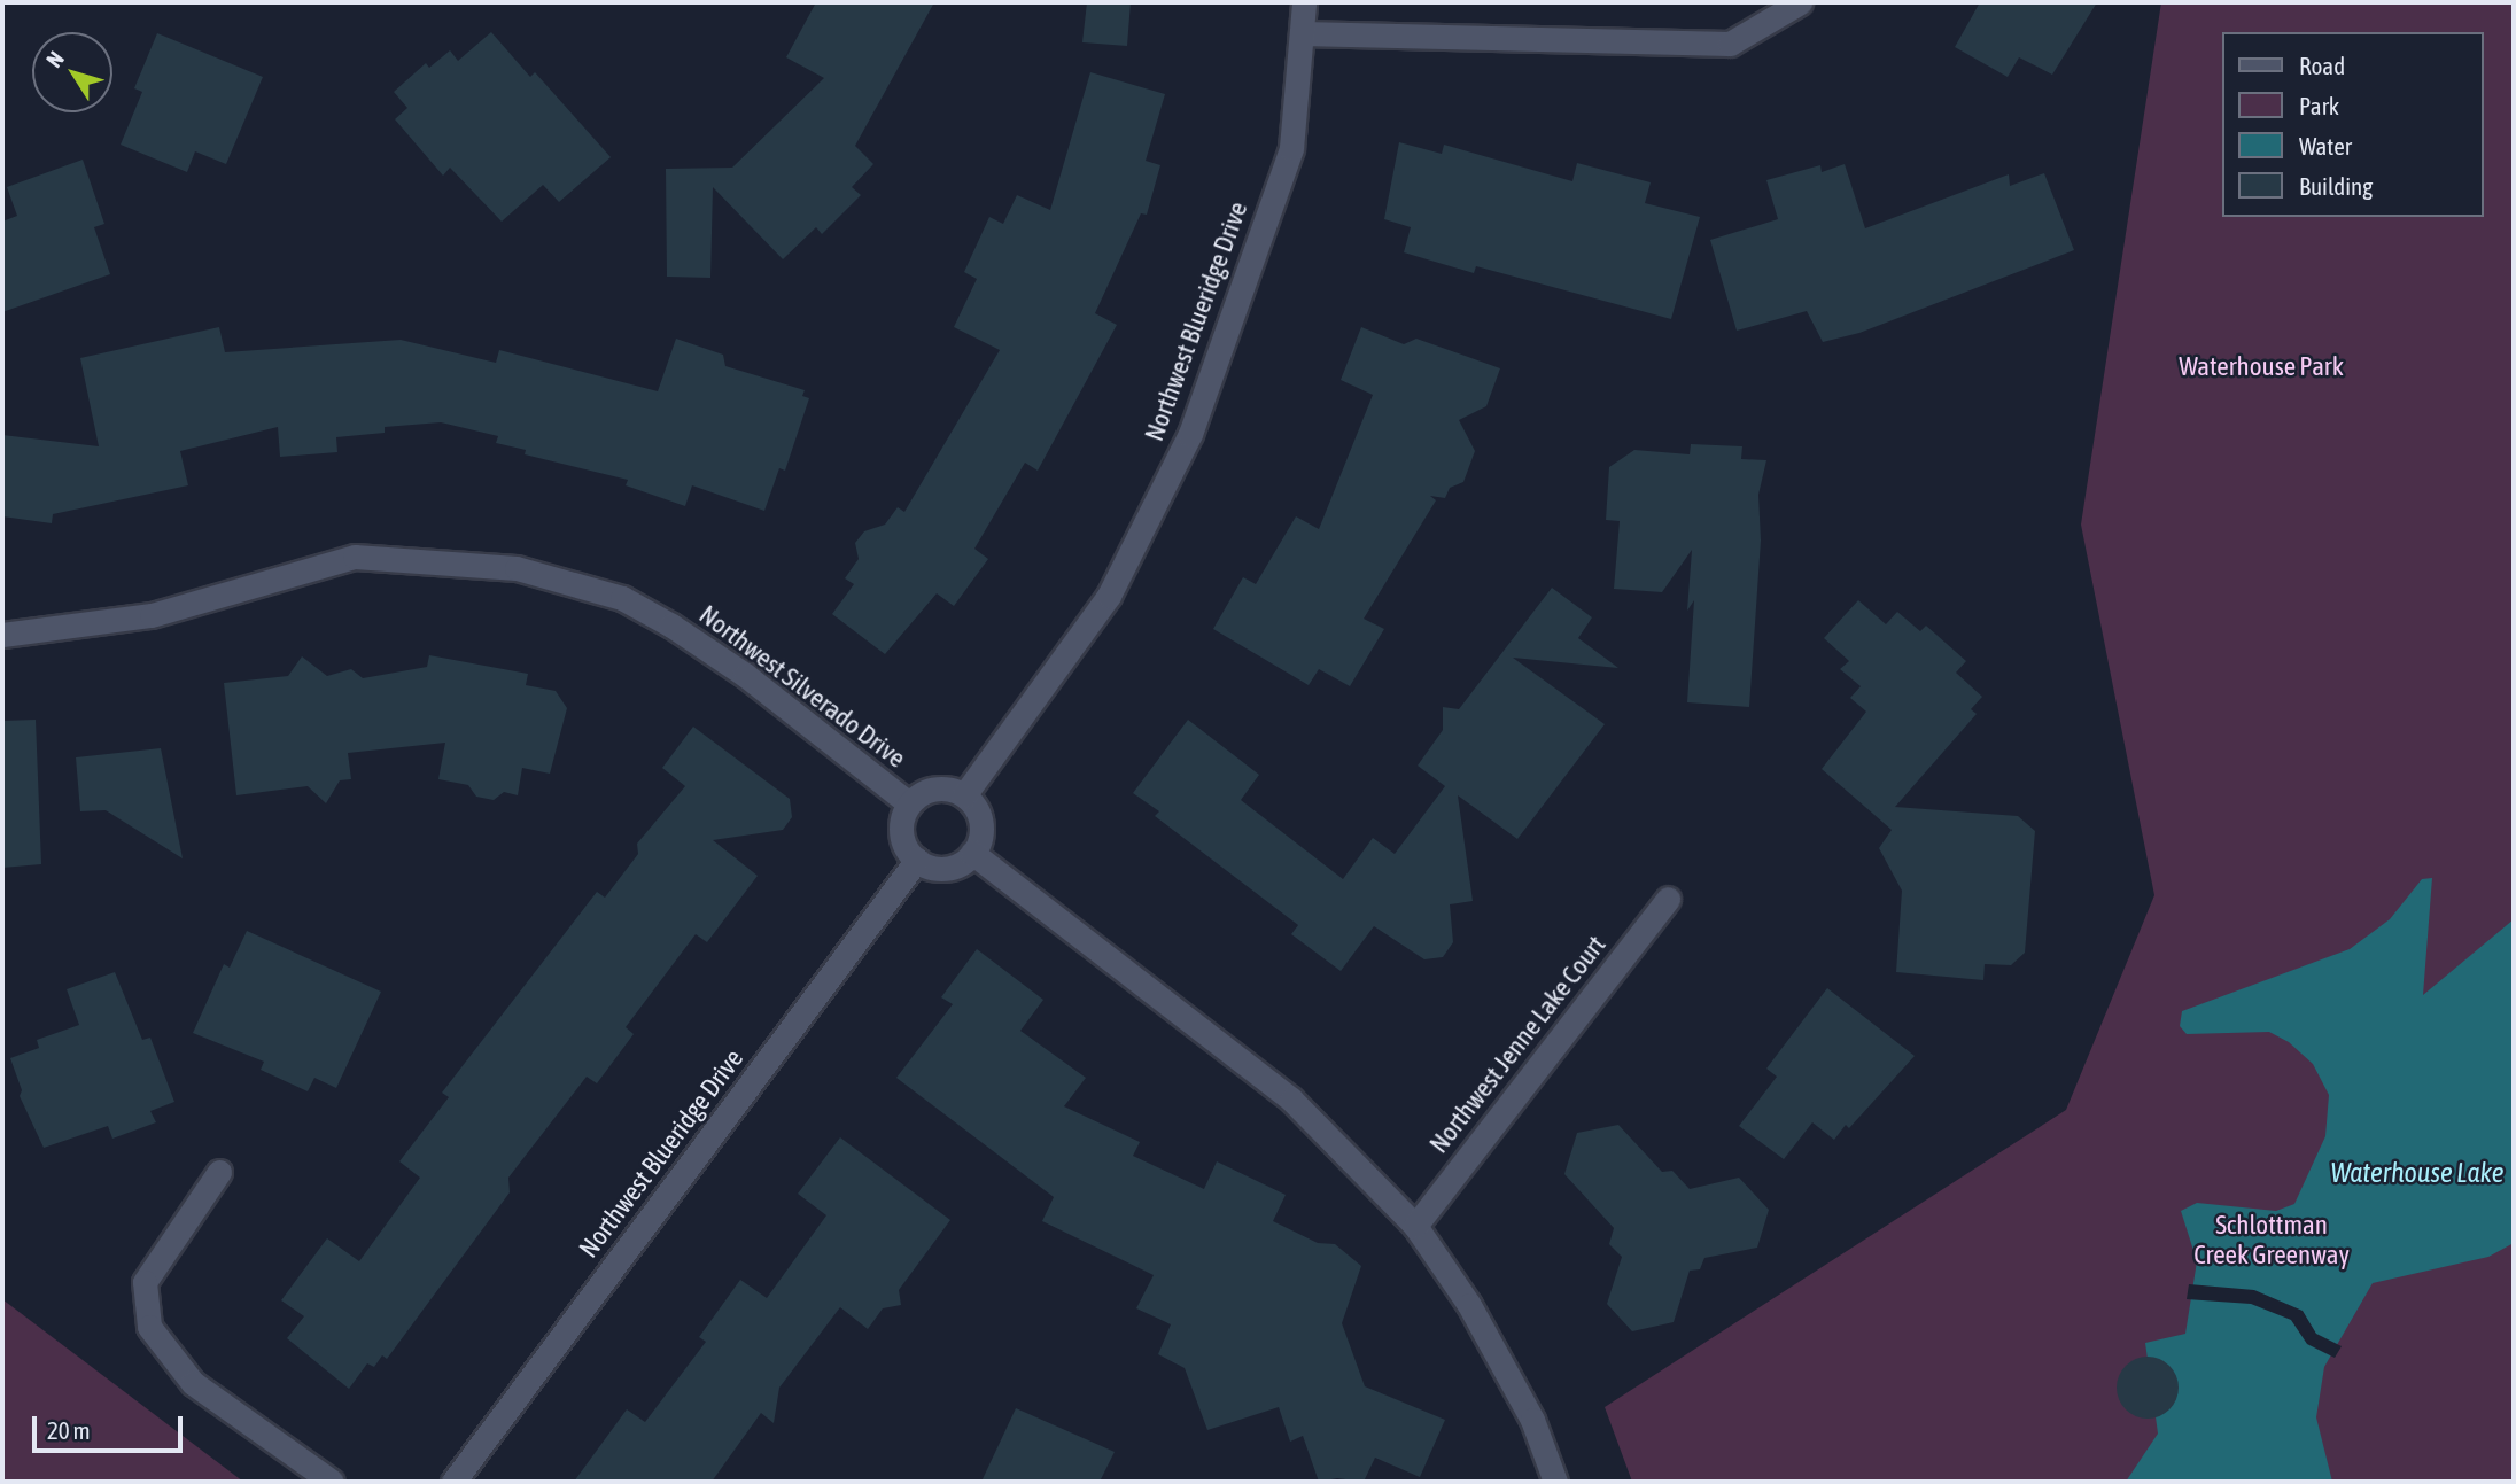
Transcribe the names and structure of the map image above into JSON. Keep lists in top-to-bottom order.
{
  "streets": {
    "street": ["Northwest Blueridge Drive", "Northwest Silverado Drive", "Northwest Jenne Lake Court"]
  },
  "crossings": [
    ["Northwest Blueridge Drive", "Northwest Silverado Drive"]
  ],
  "water": ["Waterhouse Lake"],
  "parks": ["Waterhouse Park", "Schlottman Creek Greenway"],
  "legend": [
    "Road",
    "Park",
    "Water",
    "Building"
  ],
  "scale_bar": "20 m",
  "north": "top left"
}
